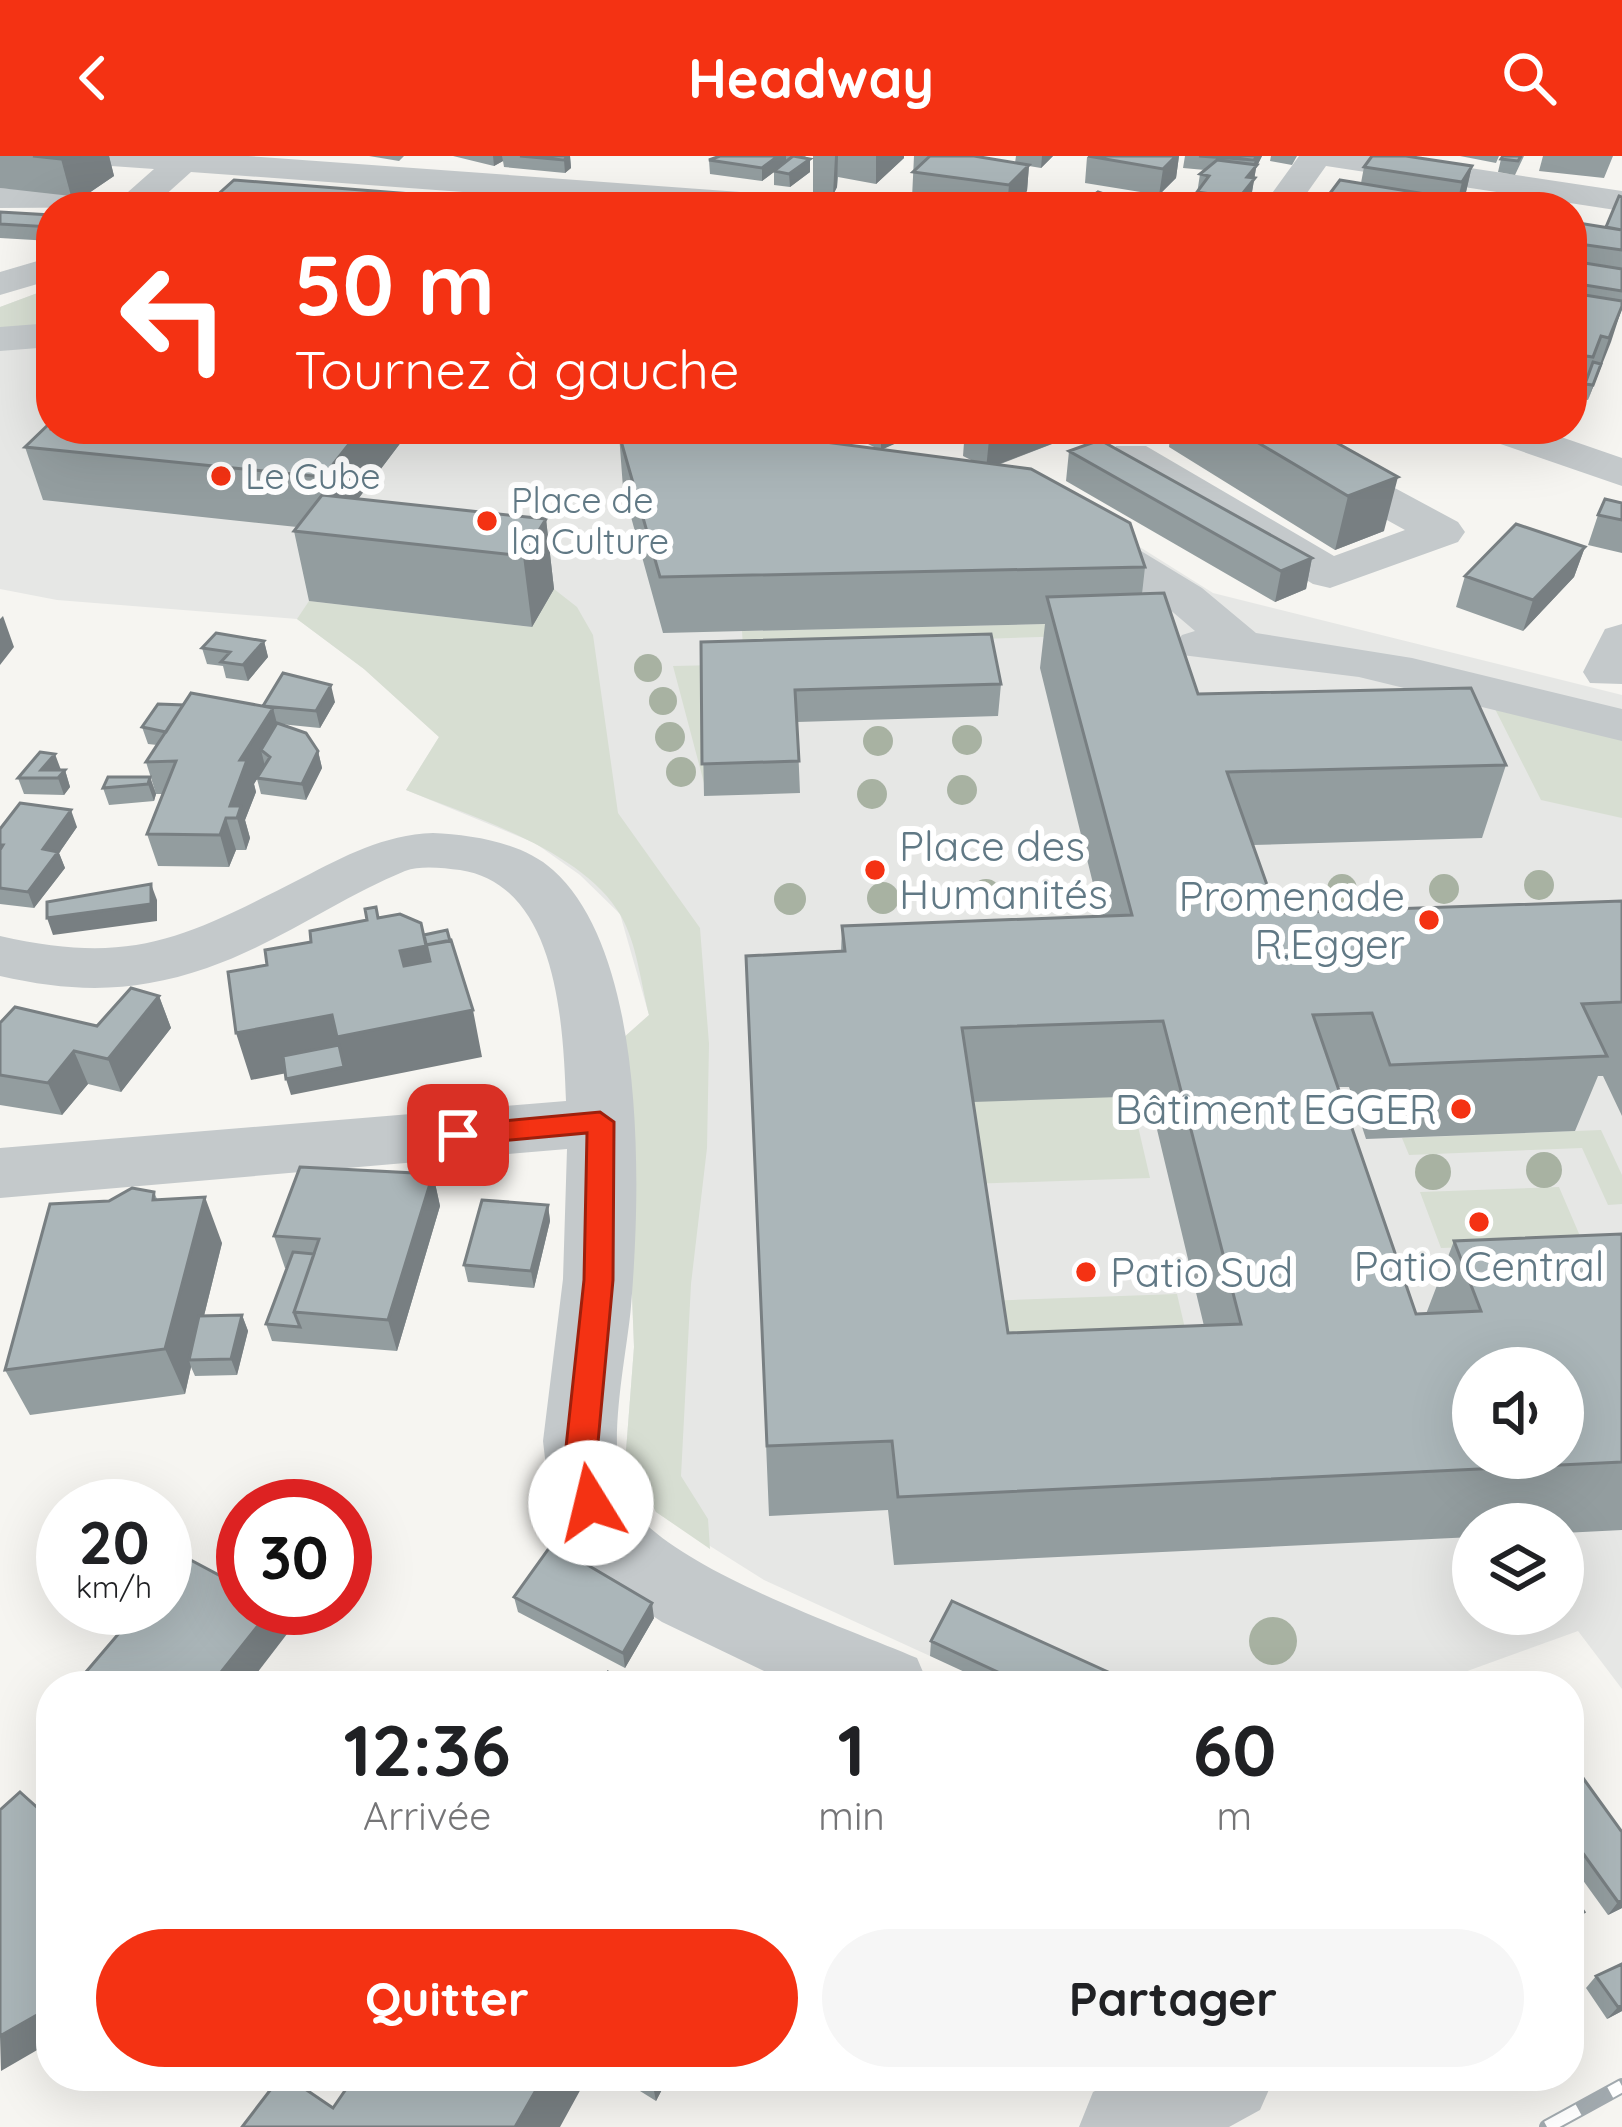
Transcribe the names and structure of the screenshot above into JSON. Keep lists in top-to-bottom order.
{
  "places": [
    "Le Cube",
    "Place de la Culture",
    "Place des Humanités",
    "Promenade R.Egger",
    "Bâtiment EGGER",
    "Patio Central",
    "Patio Sud"
  ],
  "page": {
    "header": "Headway",
    "turn": ["50 m", "Tournez à gauche"],
    "speed": "20 km/h",
    "limit": "30",
    "eta": [
      "12:36",
      "Arrivée",
      "1",
      "min",
      "60",
      "m"
    ],
    "buttons": ["Quitter", "Partager"]
  }
}
